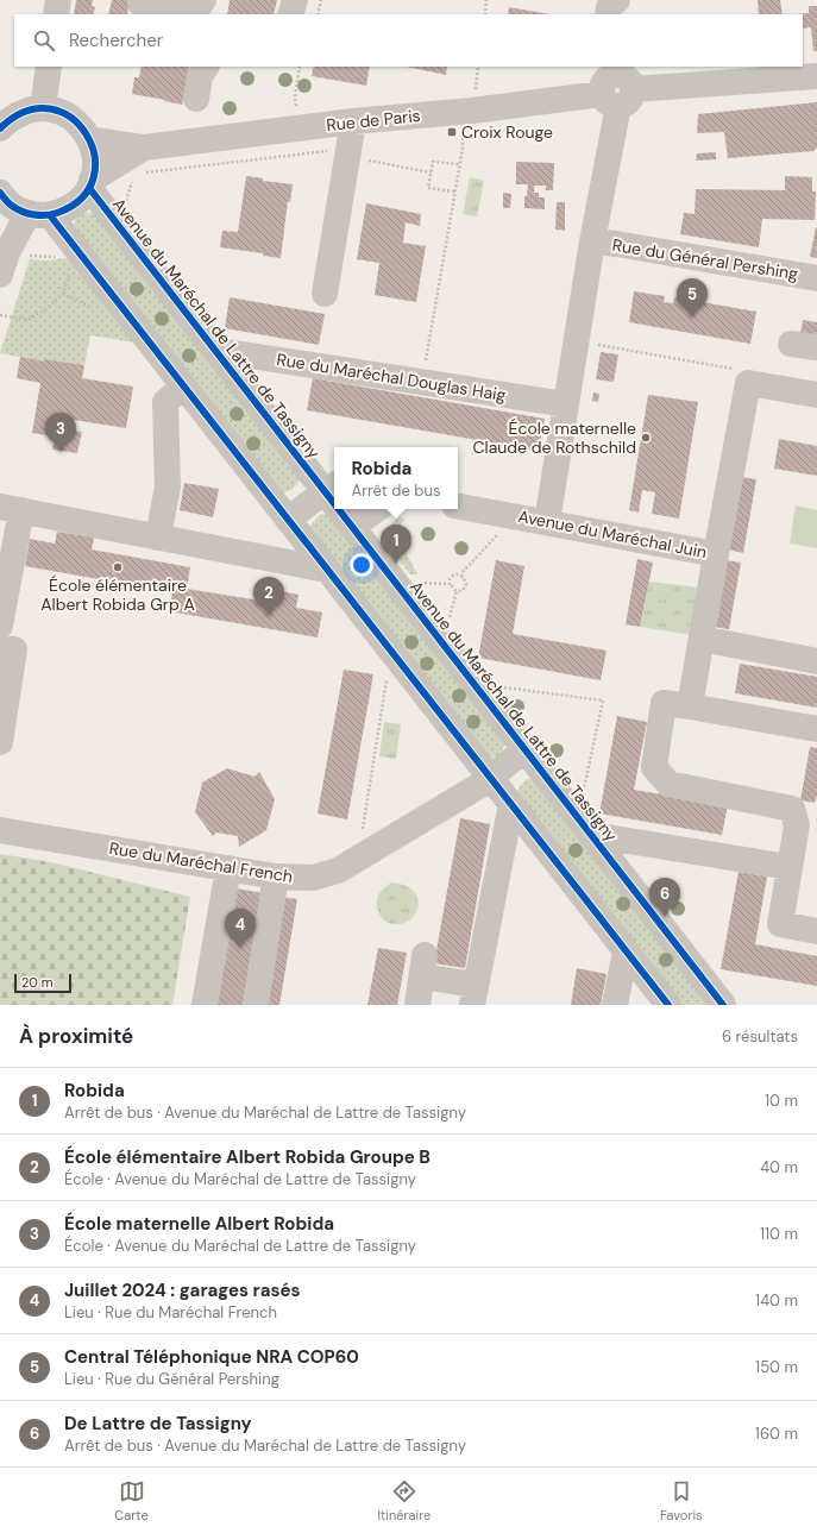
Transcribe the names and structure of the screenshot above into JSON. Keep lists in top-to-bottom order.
{
  "streets": {
    "street": [
      "Rue de Paris",
      "Rue du Général Pershing",
      "Avenue du Maréchal de Lattre de Tassigny",
      "Rue du Maréchal Douglas Haig",
      "Avenue du Maréchal Juin",
      "Rue du Maréchal French"
    ]
  },
  "crossings": [
    ["Rue de Paris", "Avenue du Maréchal de Lattre de Tassigny"],
    ["Avenue du Maréchal de Lattre de Tassigny", "Rue du Maréchal Douglas Haig"],
    ["Avenue du Maréchal de Lattre de Tassigny", "Rue du Maréchal French"]
  ],
  "places": {
    "transit": ["Croix Rouge"],
    "other": ["École maternelle Claude de Rothschild", "École élémentaire Albert Robida Grp A"]
  },
  "scale_bar": "20 m",
  "page": {
    "search": "Rechercher",
    "pins": [
      "5",
      "3",
      "1",
      "2",
      "6",
      "4"
    ],
    "popup": ["Robida", "Arrêt de bus"],
    "scale": "20 m",
    "heading": ["À proximité", "6 résultats"],
    "list": [
      {
        "mark": "1",
        "name": "Robida",
        "note": "Arrêt de bus · Avenue du Maréchal de Lattre de Tassigny",
        "value": "10 m"
      },
      {
        "mark": "2",
        "name": "École élémentaire Albert Robida Groupe B",
        "note": "École · Avenue du Maréchal de Lattre de Tassigny",
        "value": "40 m"
      },
      {
        "mark": "3",
        "name": "École maternelle Albert Robida",
        "note": "École · Avenue du Maréchal de Lattre de Tassigny",
        "value": "110 m"
      },
      {
        "mark": "4",
        "name": "Juillet 2024 : garages rasés",
        "note": "Lieu · Rue du Maréchal French",
        "value": "140 m"
      },
      {
        "mark": "5",
        "name": "Central Téléphonique NRA COP60",
        "note": "Lieu · Rue du Général Pershing",
        "value": "150 m"
      },
      {
        "mark": "6",
        "name": "De Lattre de Tassigny",
        "note": "Arrêt de bus · Avenue du Maréchal de Lattre de Tassigny",
        "value": "160 m"
      }
    ],
    "nav": ["Carte", "Itinéraire", "Favoris"]
  }
}
